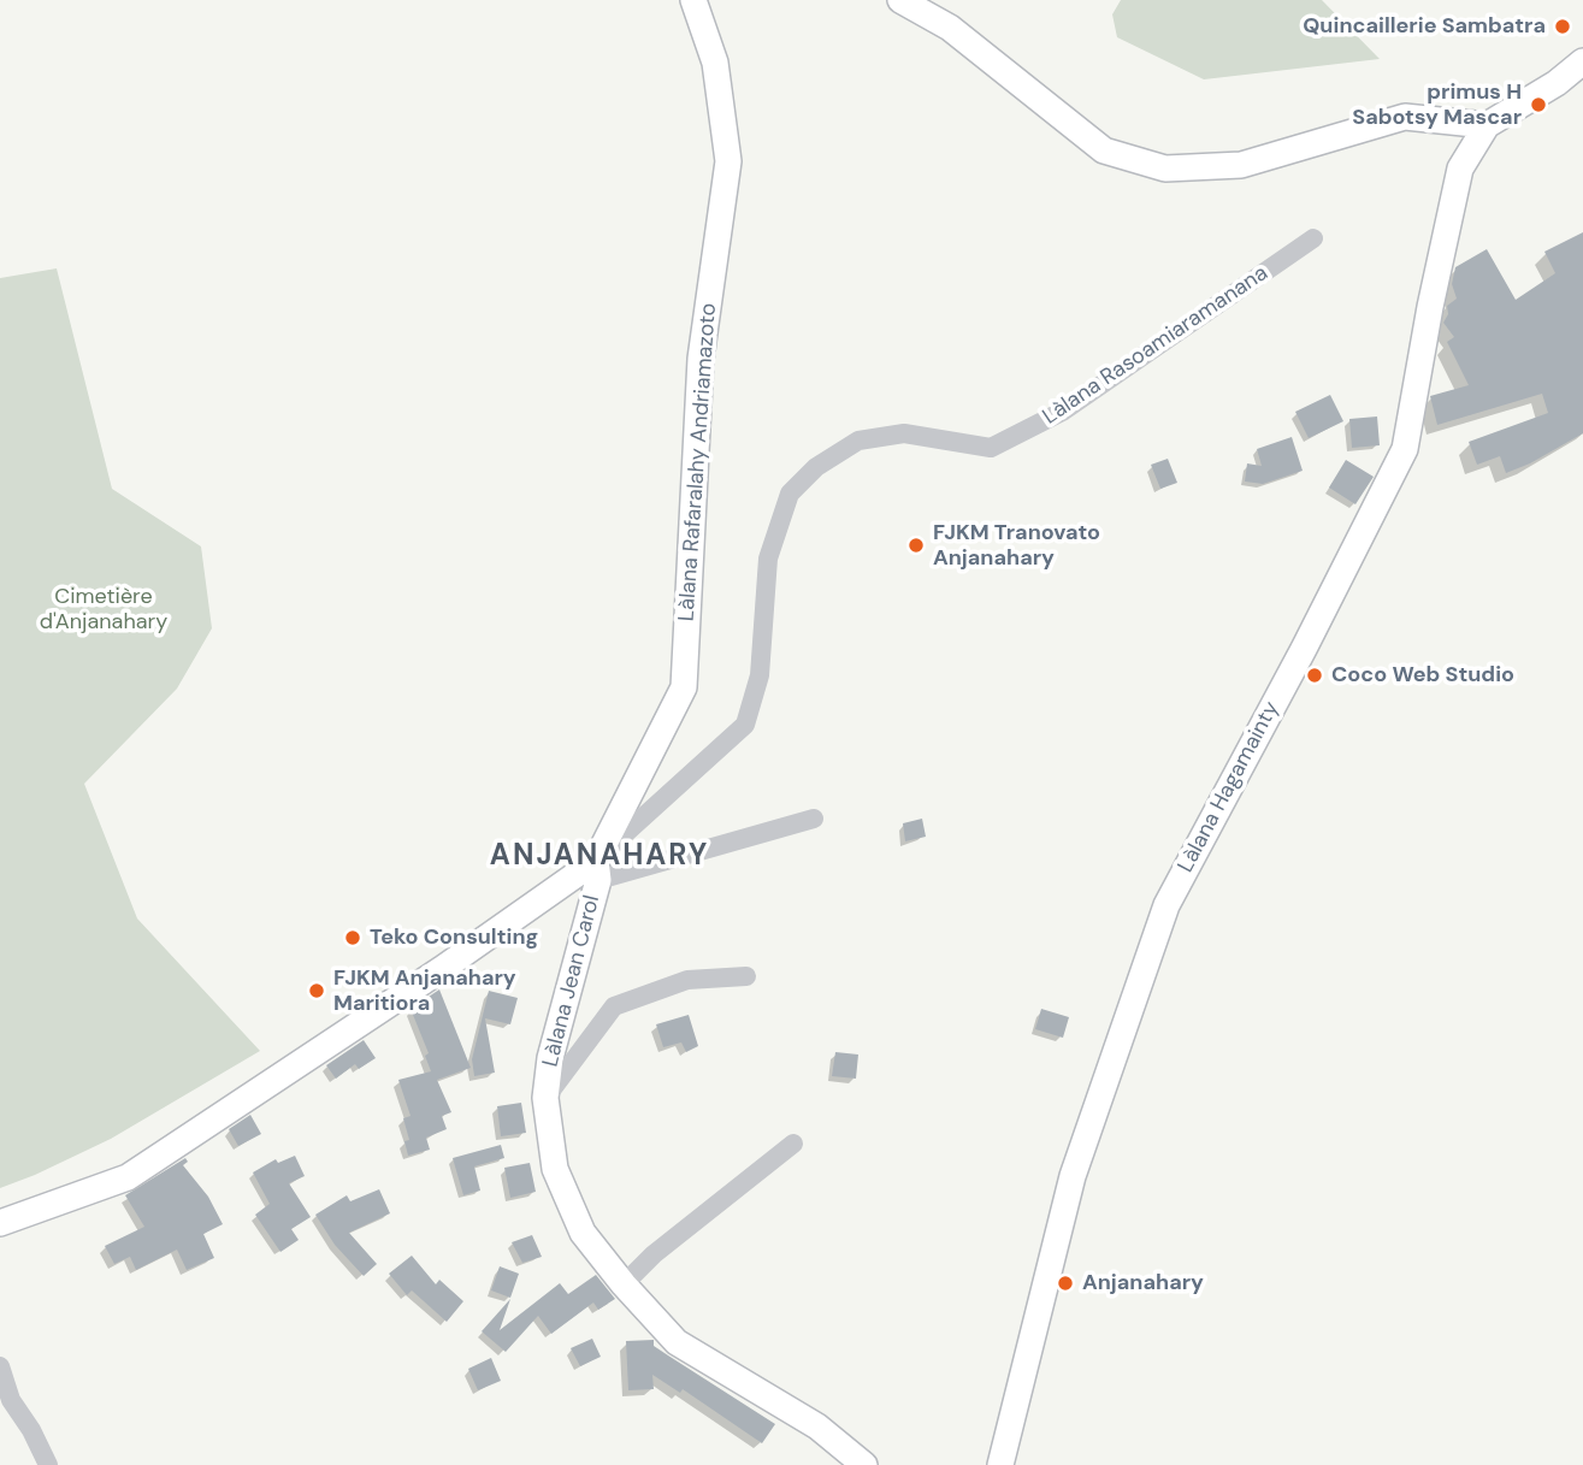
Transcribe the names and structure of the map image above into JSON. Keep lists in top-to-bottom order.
{
  "streets": {
    "main road": [
      "Làlana Rasoamiaramanana",
      "Làlana Rafaralahy Andriamazoto",
      "Làlana Hagamainty",
      "Làlana Jean Carol"
    ]
  },
  "crossings": [
    ["Làlana Rasoamiaramanana", "Làlana Rafaralahy Andriamazoto"],
    ["Làlana Rasoamiaramanana", "Làlana Jean Carol"],
    ["Làlana Rafaralahy Andriamazoto", "Làlana Jean Carol"]
  ],
  "districts": ["ANJANAHARY"],
  "parks": ["Cimetière d'Anjanahary"],
  "places": [
    "Quincaillerie Sambatra",
    "primus H Sabotsy Mascar",
    "FJKM Tranovato Anjanahary",
    "Coco Web Studio",
    "Teko Consulting",
    "FJKM Anjanahary Maritiora",
    "Anjanahary"
  ]
}
